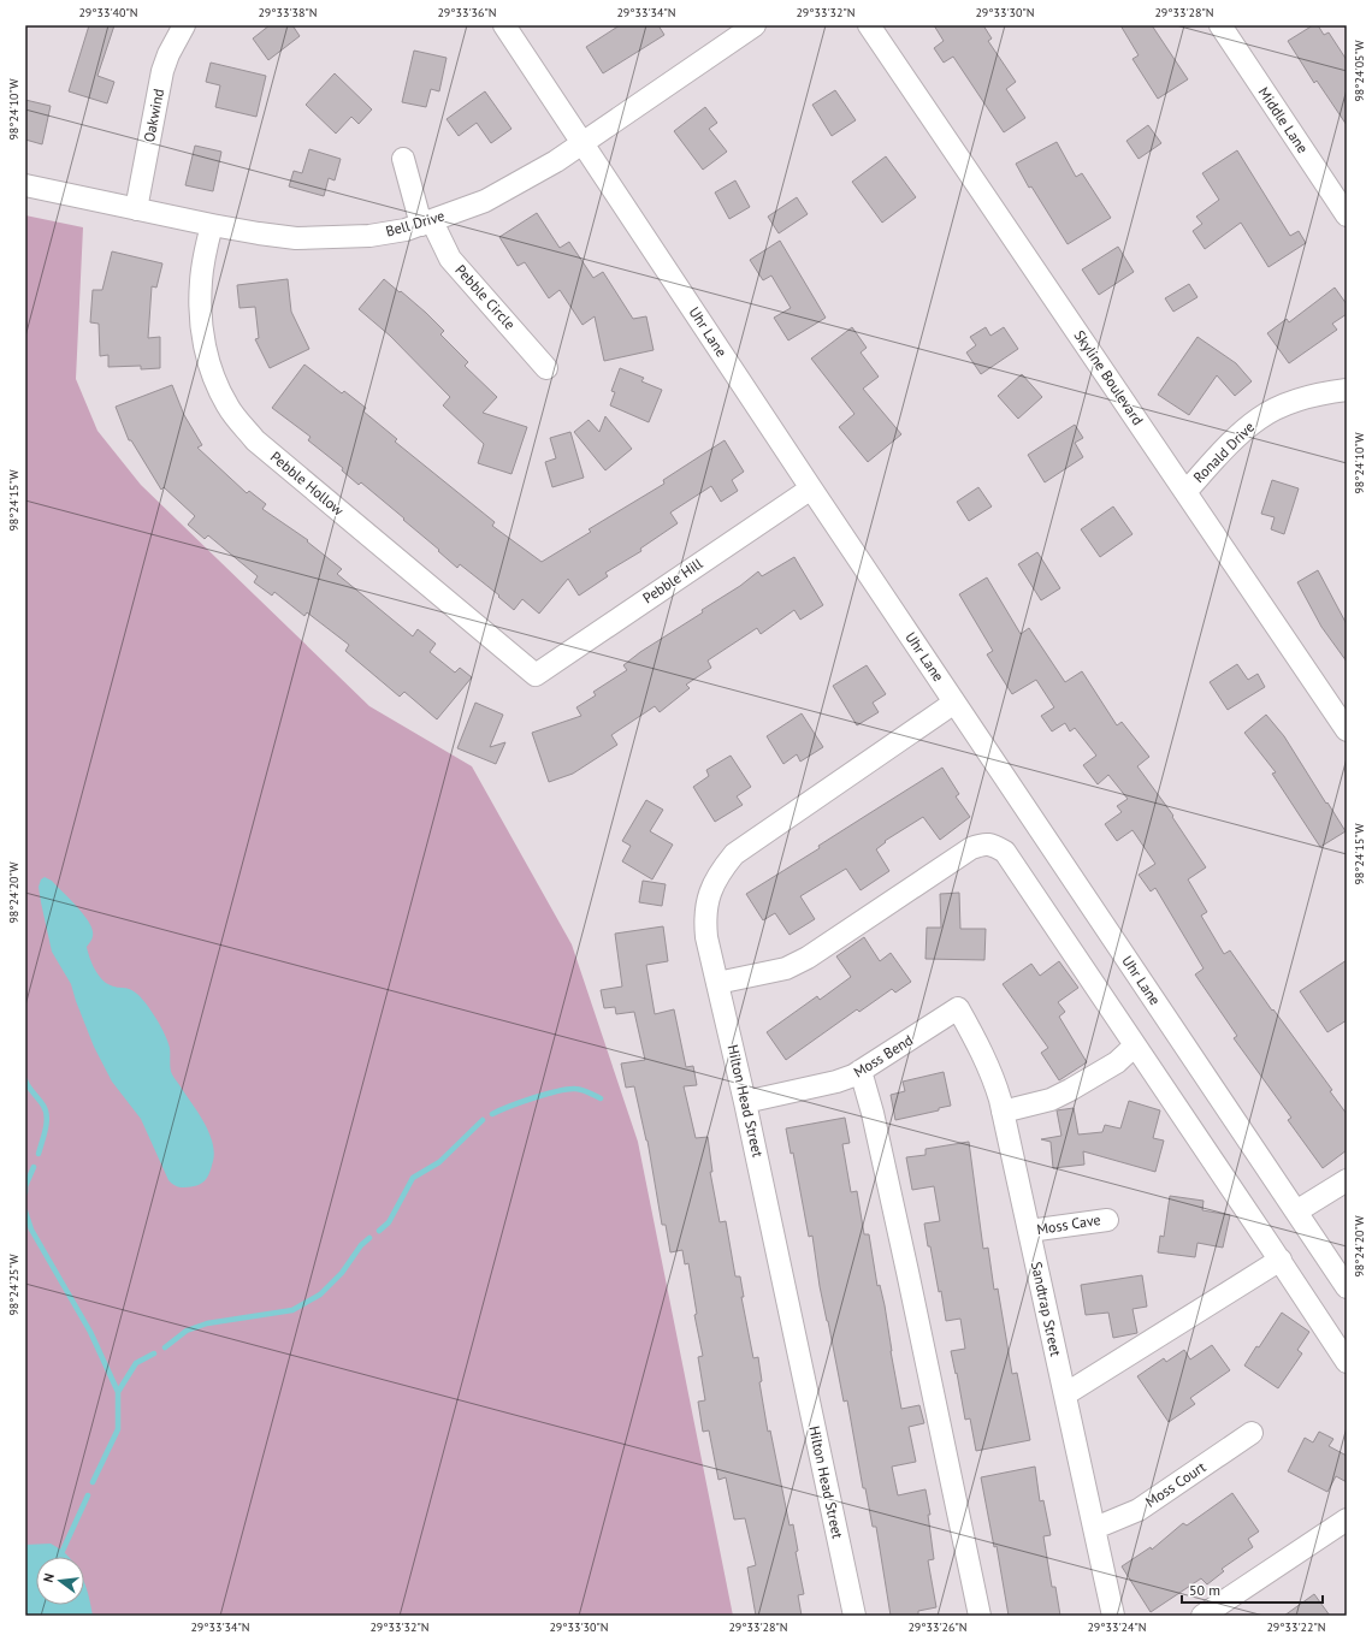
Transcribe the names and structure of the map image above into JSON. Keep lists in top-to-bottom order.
{
  "streets": {
    "street": [
      "Oakwind",
      "Middle Lane",
      "Bell Drive",
      "Pebble Circle",
      "Uhr Lane",
      "Skyline Boulevard",
      "Ronald Drive",
      "Pebble Hollow",
      "Pebble Hill",
      "Moss Bend",
      "Hilton Head Street",
      "Moss Cave",
      "Sandtrap Street",
      "Moss Court"
    ]
  },
  "crossings": [
    ["Oakwind", "Bell Drive"],
    ["Bell Drive", "Pebble Circle"],
    ["Bell Drive", "Uhr Lane"],
    ["Bell Drive", "Pebble Hollow"],
    ["Uhr Lane", "Pebble Hill"],
    ["Uhr Lane", "Hilton Head Street"],
    ["Skyline Boulevard", "Ronald Drive"],
    ["Pebble Hollow", "Pebble Hill"],
    ["Moss Bend", "Hilton Head Street"],
    ["Moss Bend", "Sandtrap Street"],
    ["Moss Cave", "Sandtrap Street"],
    ["Sandtrap Street", "Moss Court"]
  ],
  "scale_bar": "50 m",
  "north": "left",
  "coordinates": [
    "29°33'40\"N",
    "29°33'38\"N",
    "29°33'36\"N",
    "29°33'34\"N",
    "29°33'32\"N",
    "29°33'30\"N",
    "29°33'28\"N",
    "98°24'05\"W",
    "98°24'10\"W",
    "98°24'15\"W",
    "98°24'20\"W",
    "98°24'25\"W",
    "29°33'26\"N",
    "29°33'24\"N",
    "29°33'22\"N"
  ]
}
